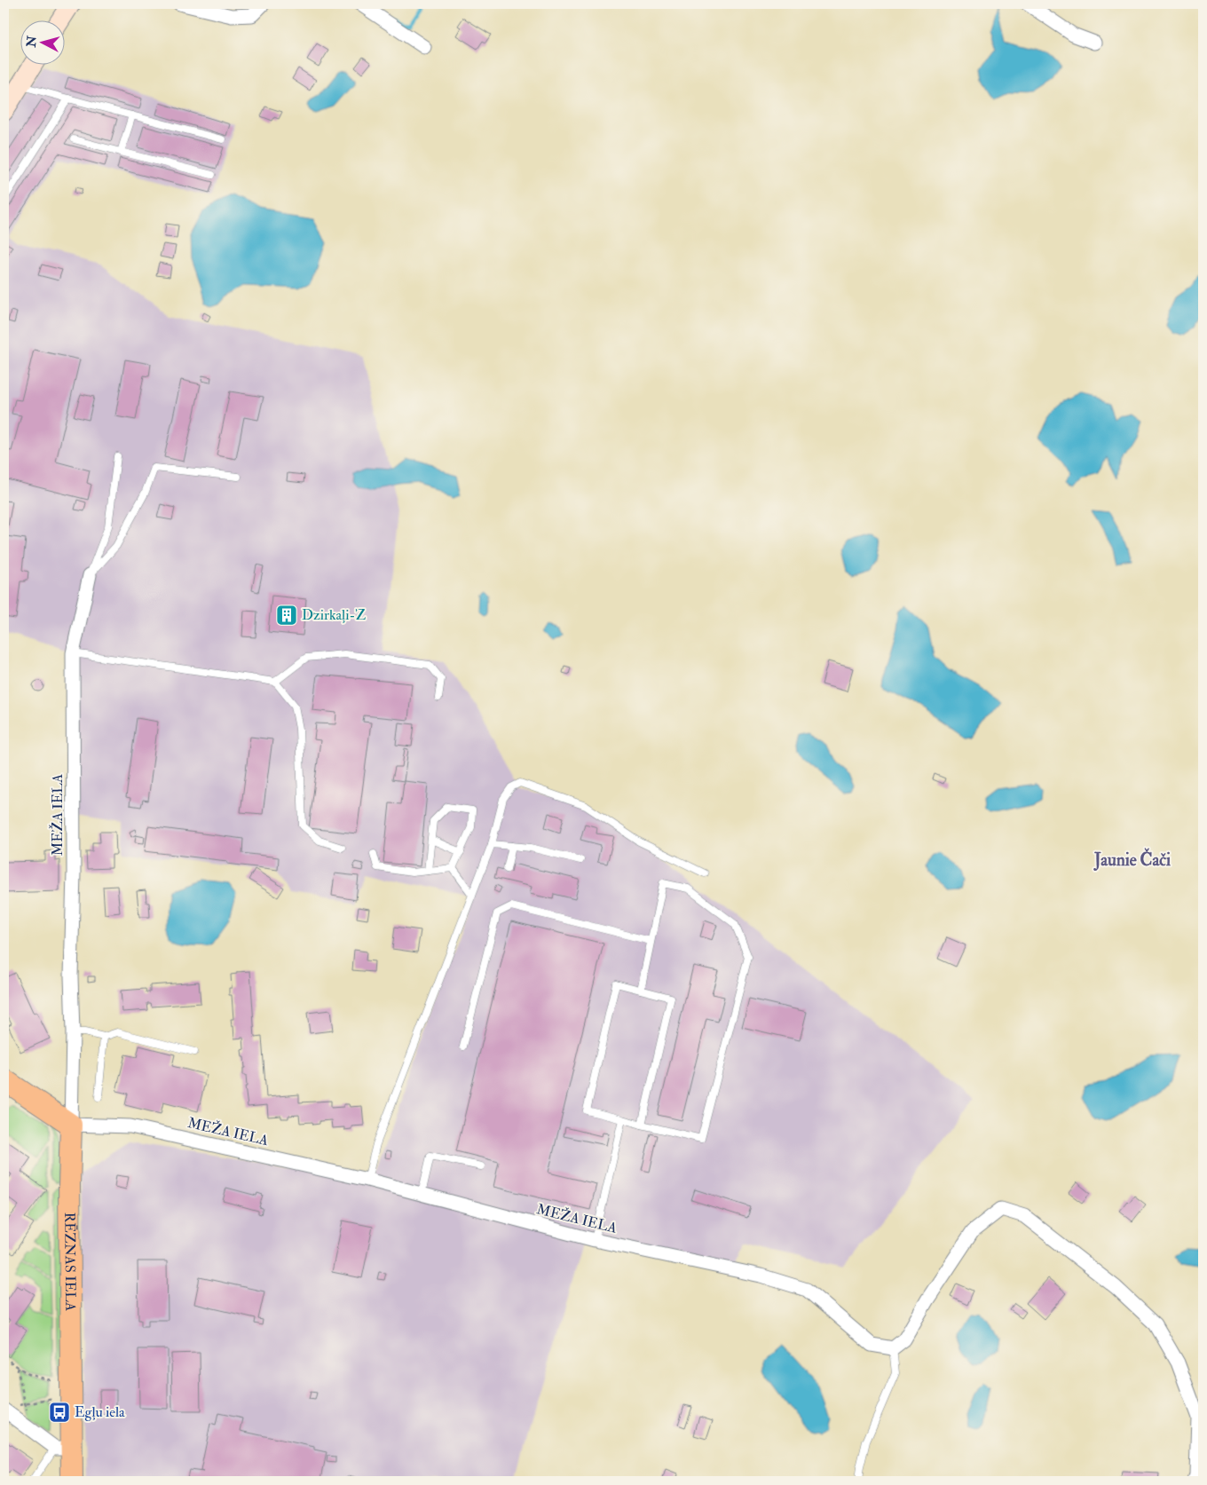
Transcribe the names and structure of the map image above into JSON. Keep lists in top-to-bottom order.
{
  "streets": {
    "main road": ["RĒZNAS IELA"],
    "street": ["MEŽA IELA"]
  },
  "crossings": [
    ["MEŽA IELA", "RĒZNAS IELA"]
  ],
  "districts": ["Jaunie Čači"],
  "places": {
    "building": ["Dzirkaļi-Z"],
    "bus stop": ["Egļu iela"]
  },
  "north": "left"
}
